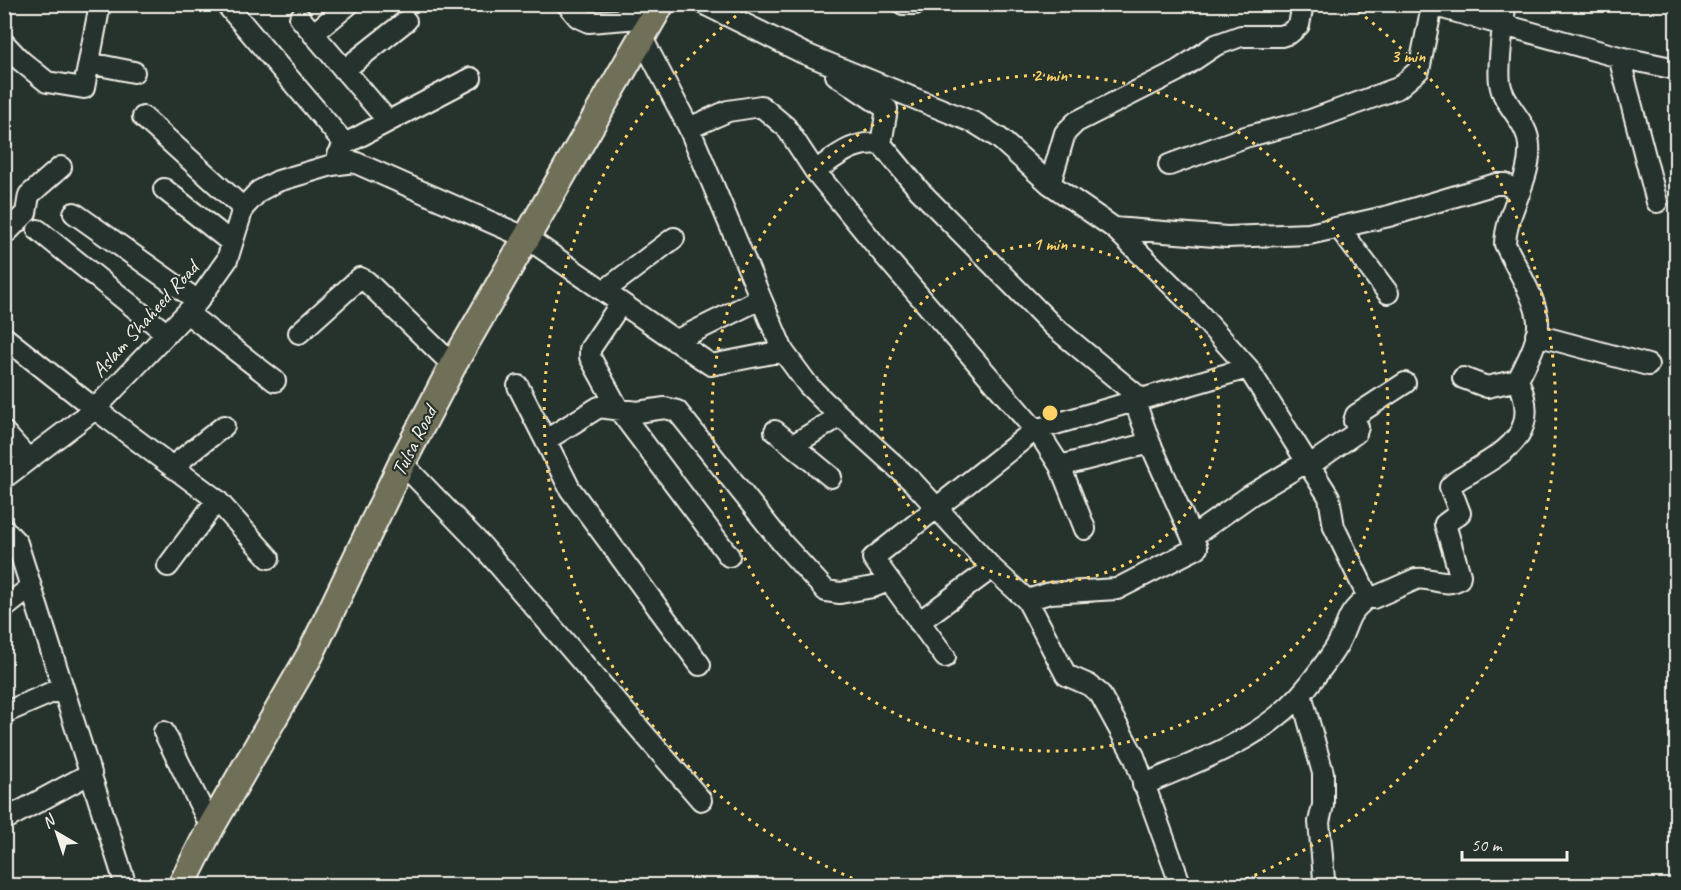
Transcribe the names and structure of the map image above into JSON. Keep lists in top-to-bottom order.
{
  "streets": {
    "main road": ["Tulsa Road"],
    "street": ["Aslam Shaheed Road"]
  },
  "scale_bar": "50 m",
  "north": "top left",
  "rings": ["3 min", "2 min", "1 min"]
}
